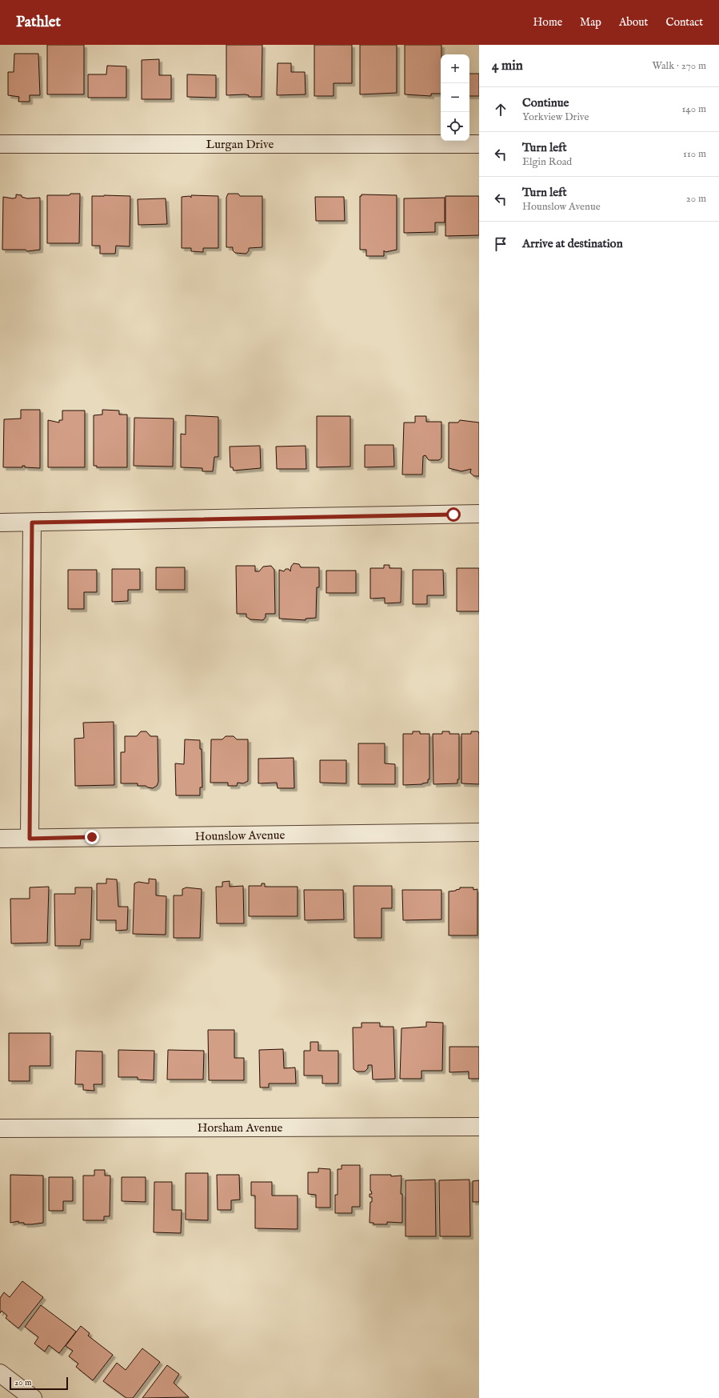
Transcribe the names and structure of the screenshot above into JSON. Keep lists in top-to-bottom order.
{
  "streets": {
    "street": ["Lurgan Drive", "Hounslow Avenue", "Horsham Avenue"]
  },
  "scale_bar": "20 m",
  "page": {
    "header": "Pathlet",
    "nav": [
      "Home",
      "Map",
      "About",
      "Contact"
    ],
    "heading": ["4 min", "Walk · 270 m"],
    "map_buttons": ["+", "−"],
    "list": [
      ["Continue", "Yorkview Drive", "140 m"],
      ["Turn left", "Elgin Road", "110 m"],
      ["Turn left", "Hounslow Avenue", "20 m"],
      "Arrive at destination"
    ],
    "scale": "20 m"
  }
}
